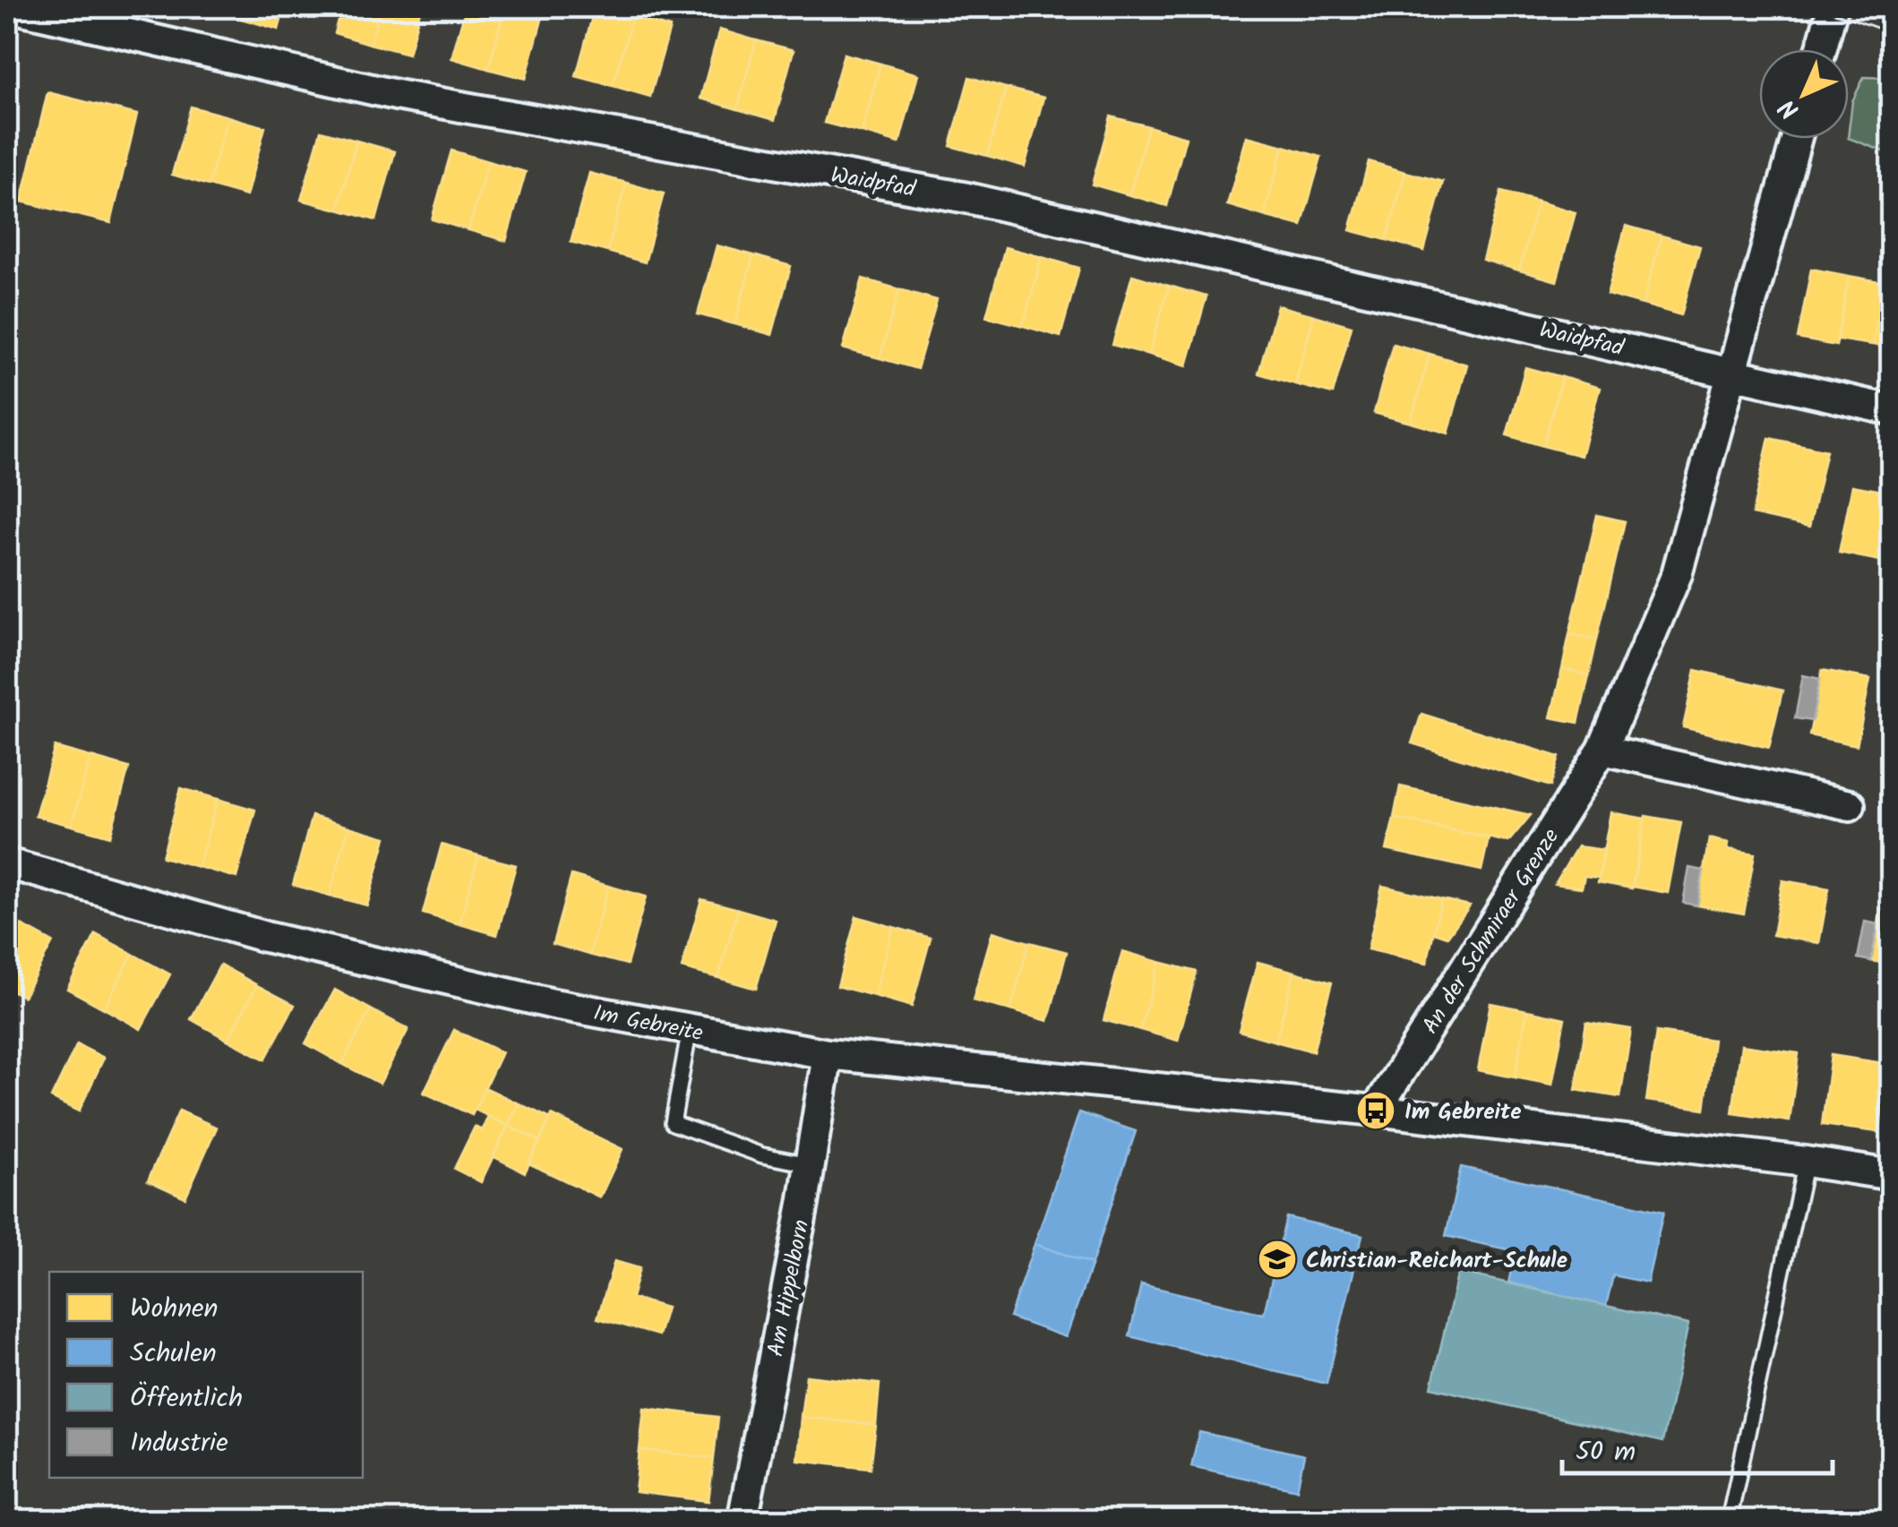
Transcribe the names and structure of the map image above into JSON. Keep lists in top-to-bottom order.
{
  "streets": {
    "street": [
      "Waidpfad",
      "An der Schmiraer Grenze",
      "Im Gebreite",
      "Am Hippelborn"
    ]
  },
  "crossings": [
    ["Waidpfad", "An der Schmiraer Grenze"],
    ["An der Schmiraer Grenze", "Im Gebreite"],
    ["Im Gebreite", "Am Hippelborn"]
  ],
  "places": {
    "bus stop": ["Im Gebreite"],
    "school or university": ["Christian-Reichart-Schule"]
  },
  "legend": [
    "Wohnen",
    "Schulen",
    "Öffentlich",
    "Industrie"
  ],
  "scale_bar": "50 m",
  "north": "bottom left"
}
